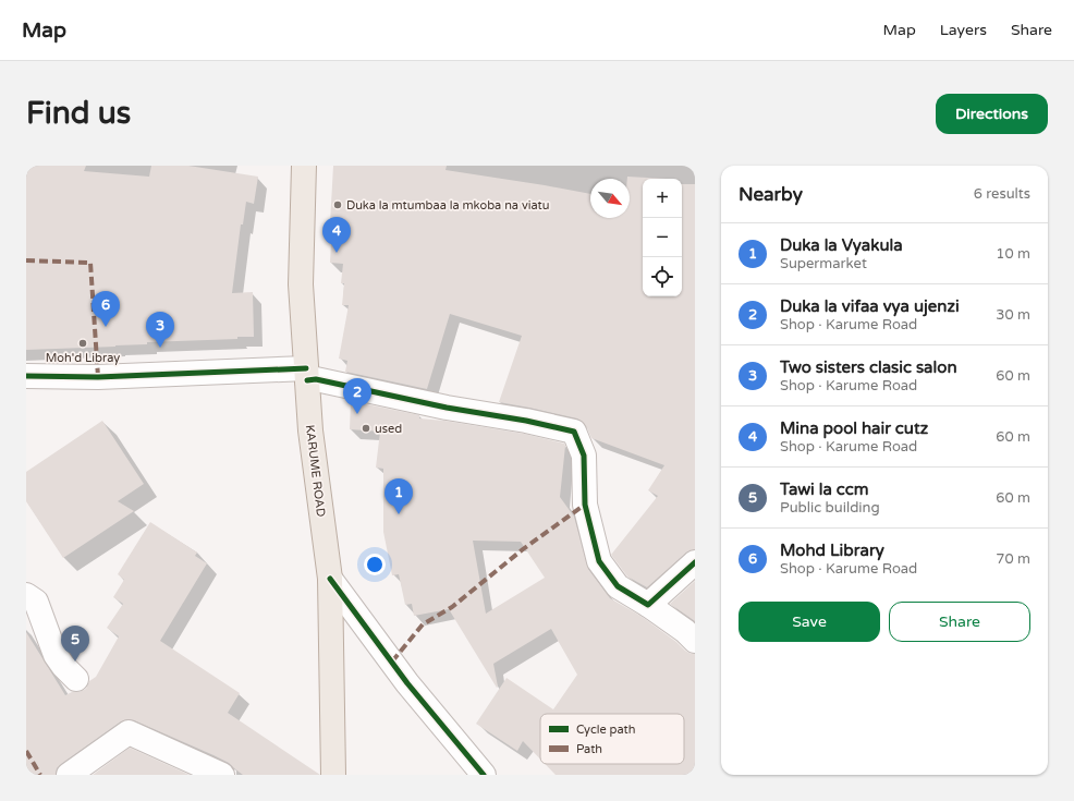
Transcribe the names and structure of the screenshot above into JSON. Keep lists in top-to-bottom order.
{
  "streets": {
    "main road": ["KARUME ROAD"]
  },
  "places": ["Duka la mtumbaa la mkoba na viatu", "Moh'd Libray", "used"],
  "legend": ["Cycle path", "Path"],
  "north": "bottom right",
  "page": {
    "header": "Map",
    "nav": ["Map", "Layers", "Share"],
    "buttons": [
      "Directions",
      ["Save", "Share"]
    ],
    "title": "Find us",
    "heading": ["Nearby", "6 results"],
    "map_buttons": ["+", "−"],
    "pins": [
      "4",
      "6",
      "3",
      "2",
      "1",
      "5"
    ],
    "list": [
      {
        "mark": "1",
        "name": "Duka la Vyakula",
        "note": "Supermarket",
        "value": "10 m"
      },
      {
        "mark": "2",
        "name": "Duka la vifaa vya ujenzi",
        "note": "Shop · Karume Road",
        "value": "30 m"
      },
      {
        "mark": "3",
        "name": "Two sisters clasic salon",
        "note": "Shop · Karume Road",
        "value": "60 m"
      },
      {
        "mark": "4",
        "name": "Mina pool hair cutz",
        "note": "Shop · Karume Road",
        "value": "60 m"
      },
      {
        "mark": "5",
        "name": "Tawi la ccm",
        "note": "Public building",
        "value": "60 m"
      },
      {
        "mark": "6",
        "name": "Mohd Library",
        "note": "Shop · Karume Road",
        "value": "70 m"
      }
    ]
  }
}
